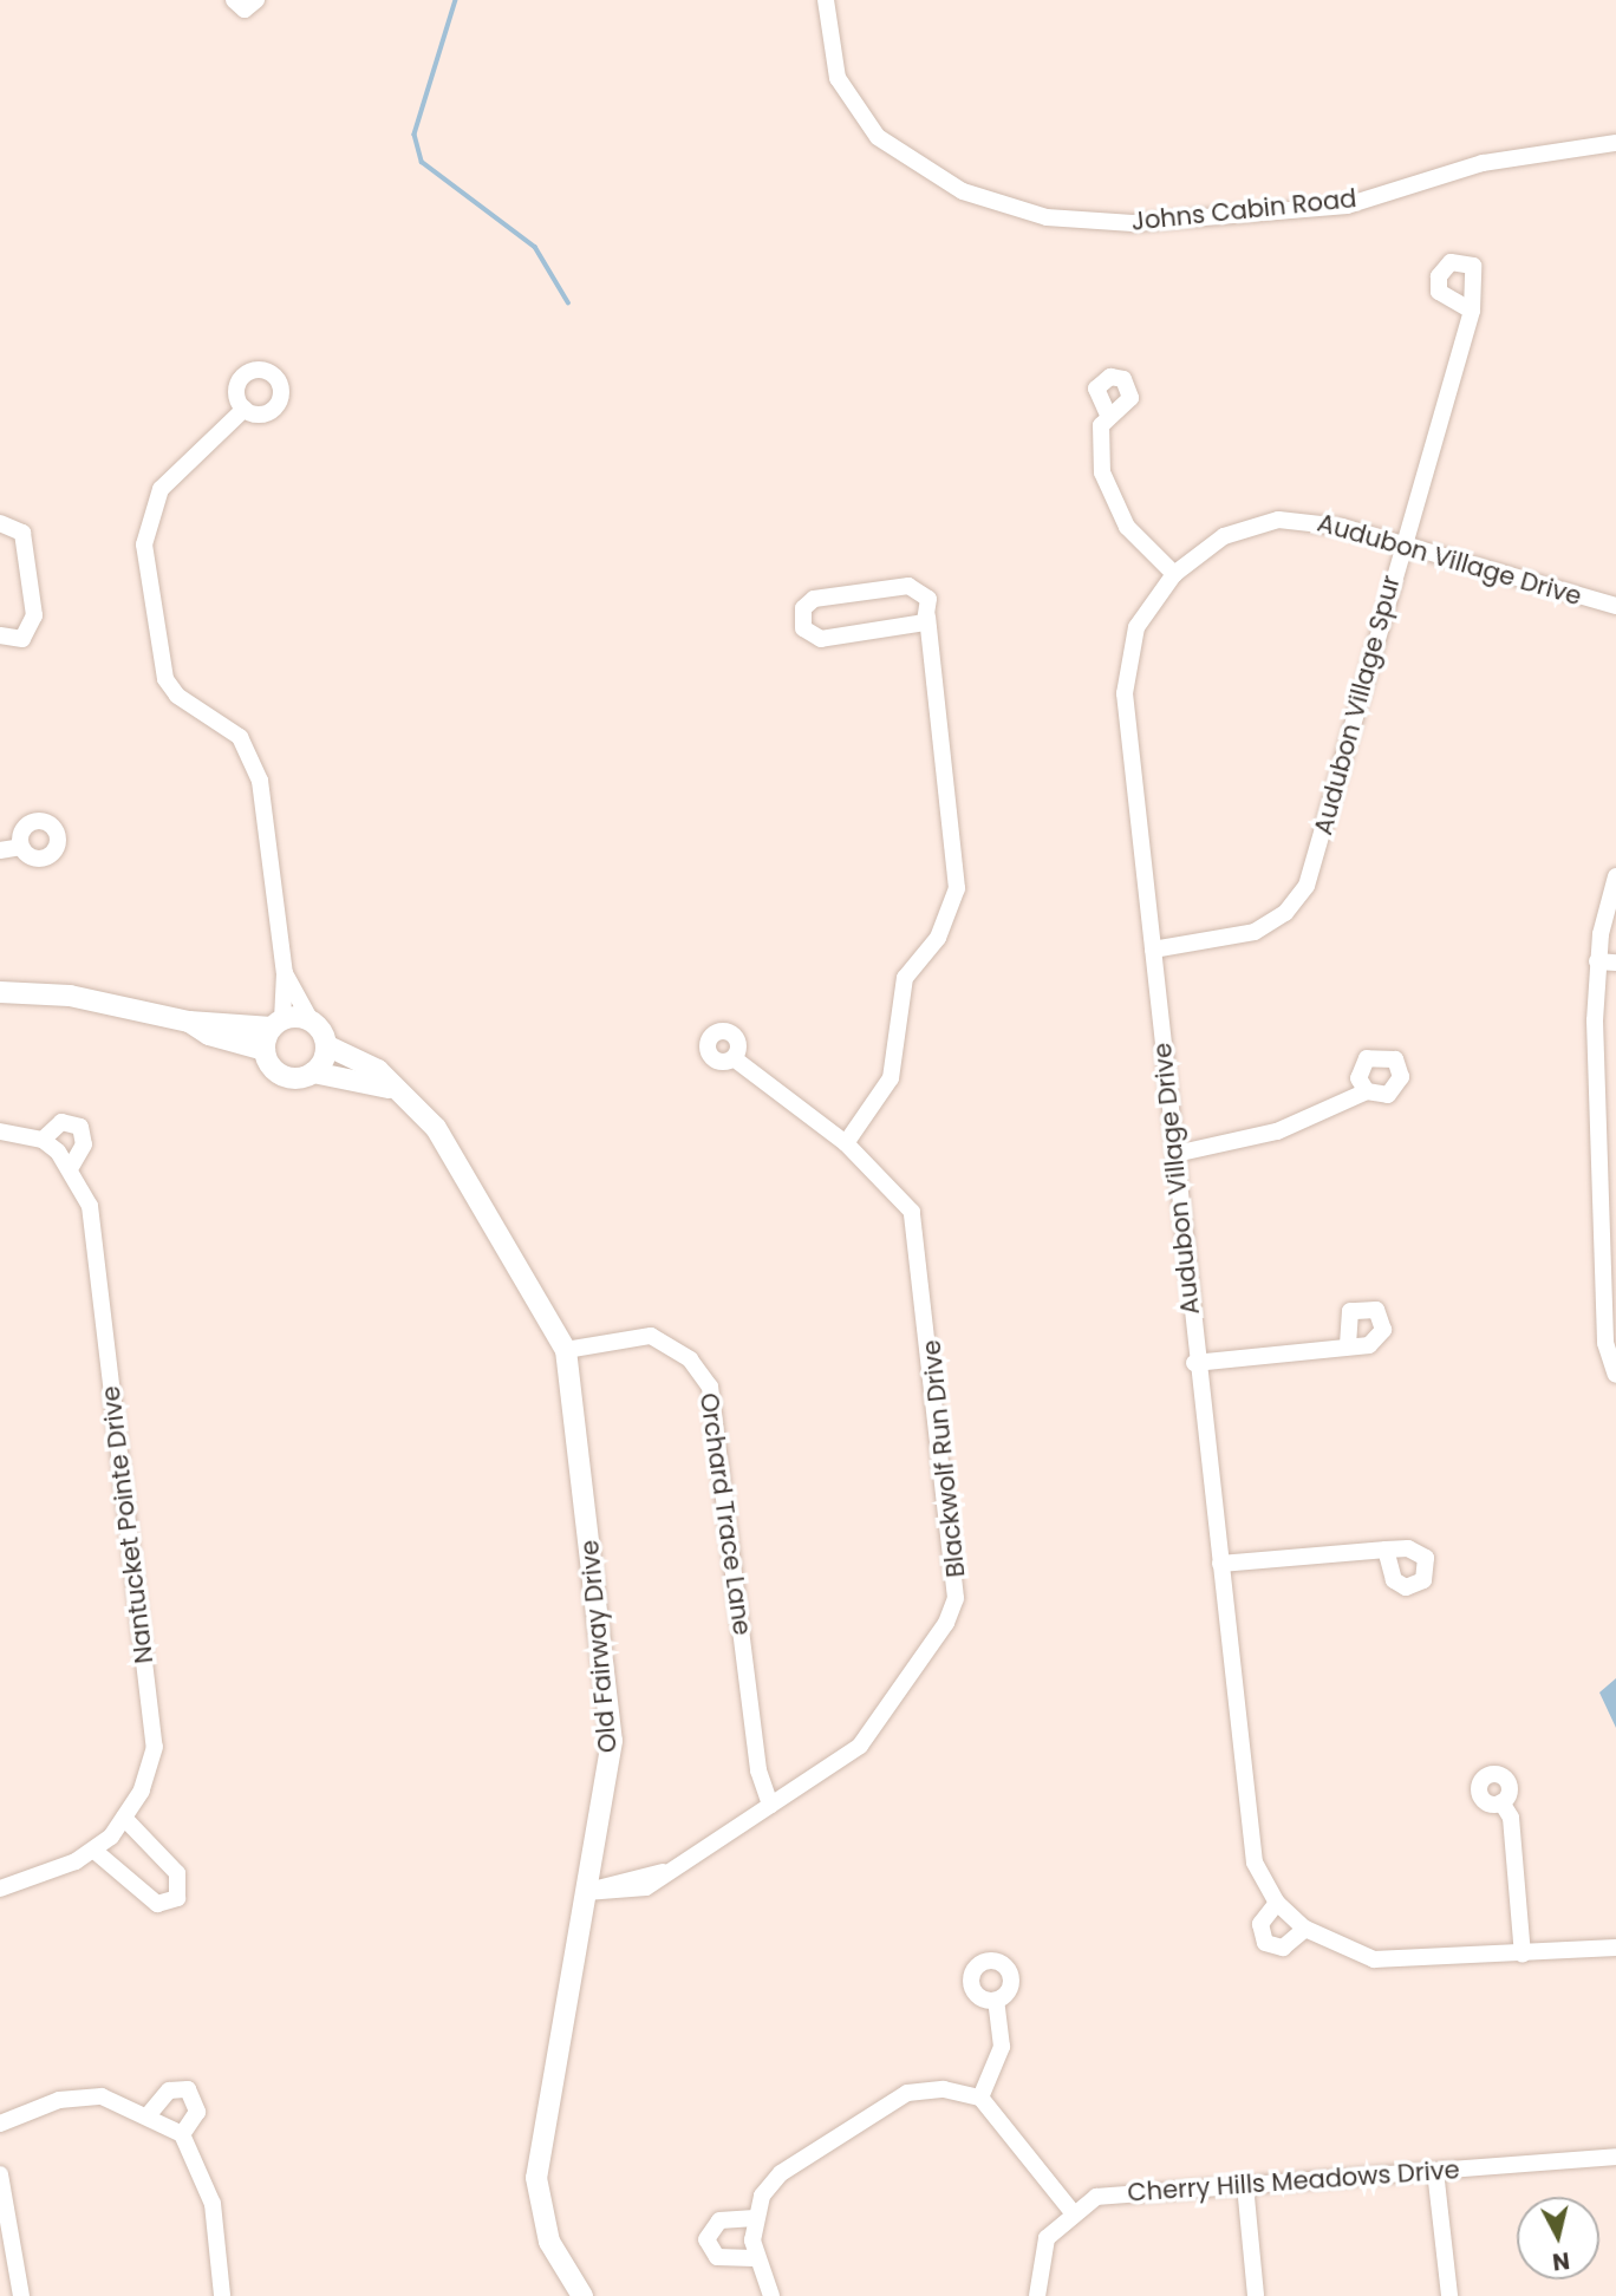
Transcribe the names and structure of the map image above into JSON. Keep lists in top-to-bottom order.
{
  "streets": {
    "street": [
      "Johns Cabin Road",
      "Audubon Village Drive",
      "Audubon Village Spur",
      "Blackwolf Run Drive",
      "Orchard Trace Lane",
      "Nantucket Pointe Drive",
      "Old Fairway Drive",
      "Cherry Hills Meadows Drive"
    ]
  },
  "crossings": [
    ["Audubon Village Drive", "Audubon Village Spur"],
    ["Blackwolf Run Drive", "Orchard Trace Lane"],
    ["Blackwolf Run Drive", "Old Fairway Drive"],
    ["Orchard Trace Lane", "Old Fairway Drive"]
  ],
  "north": "bottom"
}
